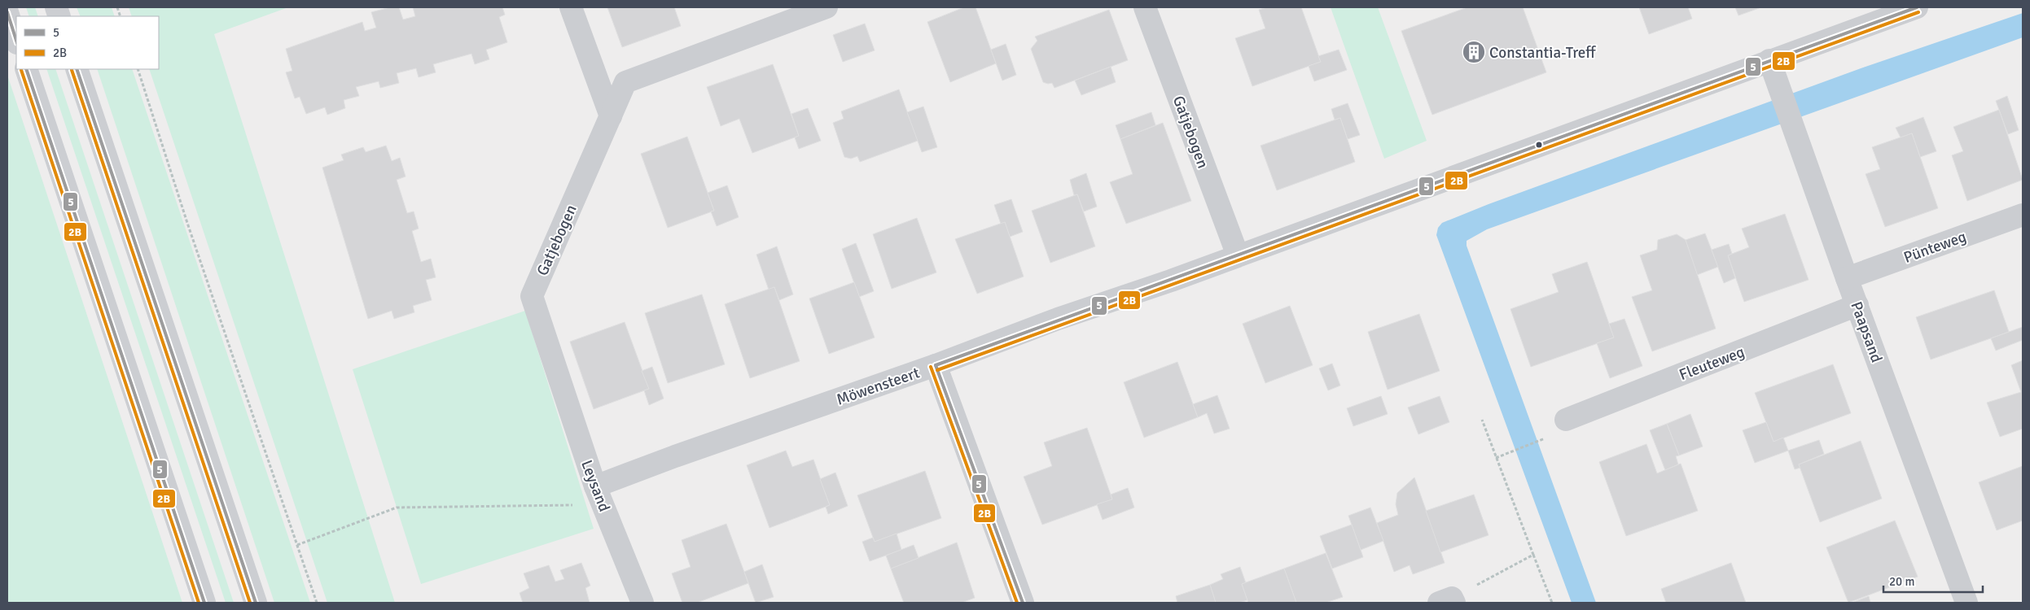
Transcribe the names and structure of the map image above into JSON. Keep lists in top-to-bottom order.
{
  "streets": {
    "street": [
      "Gatjebogen",
      "Pünteweg",
      "Paapsand",
      "Fleuteweg",
      "Möwensteert",
      "Leysand"
    ]
  },
  "crossings": [
    ["Gatjebogen", "Möwensteert"],
    ["Gatjebogen", "Leysand"],
    ["Pünteweg", "Paapsand"],
    ["Paapsand", "Fleuteweg"],
    ["Paapsand", "Möwensteert"],
    ["Möwensteert", "Leysand"]
  ],
  "places": {
    "building": ["Constantia-Treff"]
  },
  "lines": ["transit line 5", "transit line 2B"],
  "legend": ["5", "2B"],
  "scale_bar": "20 m"
}
